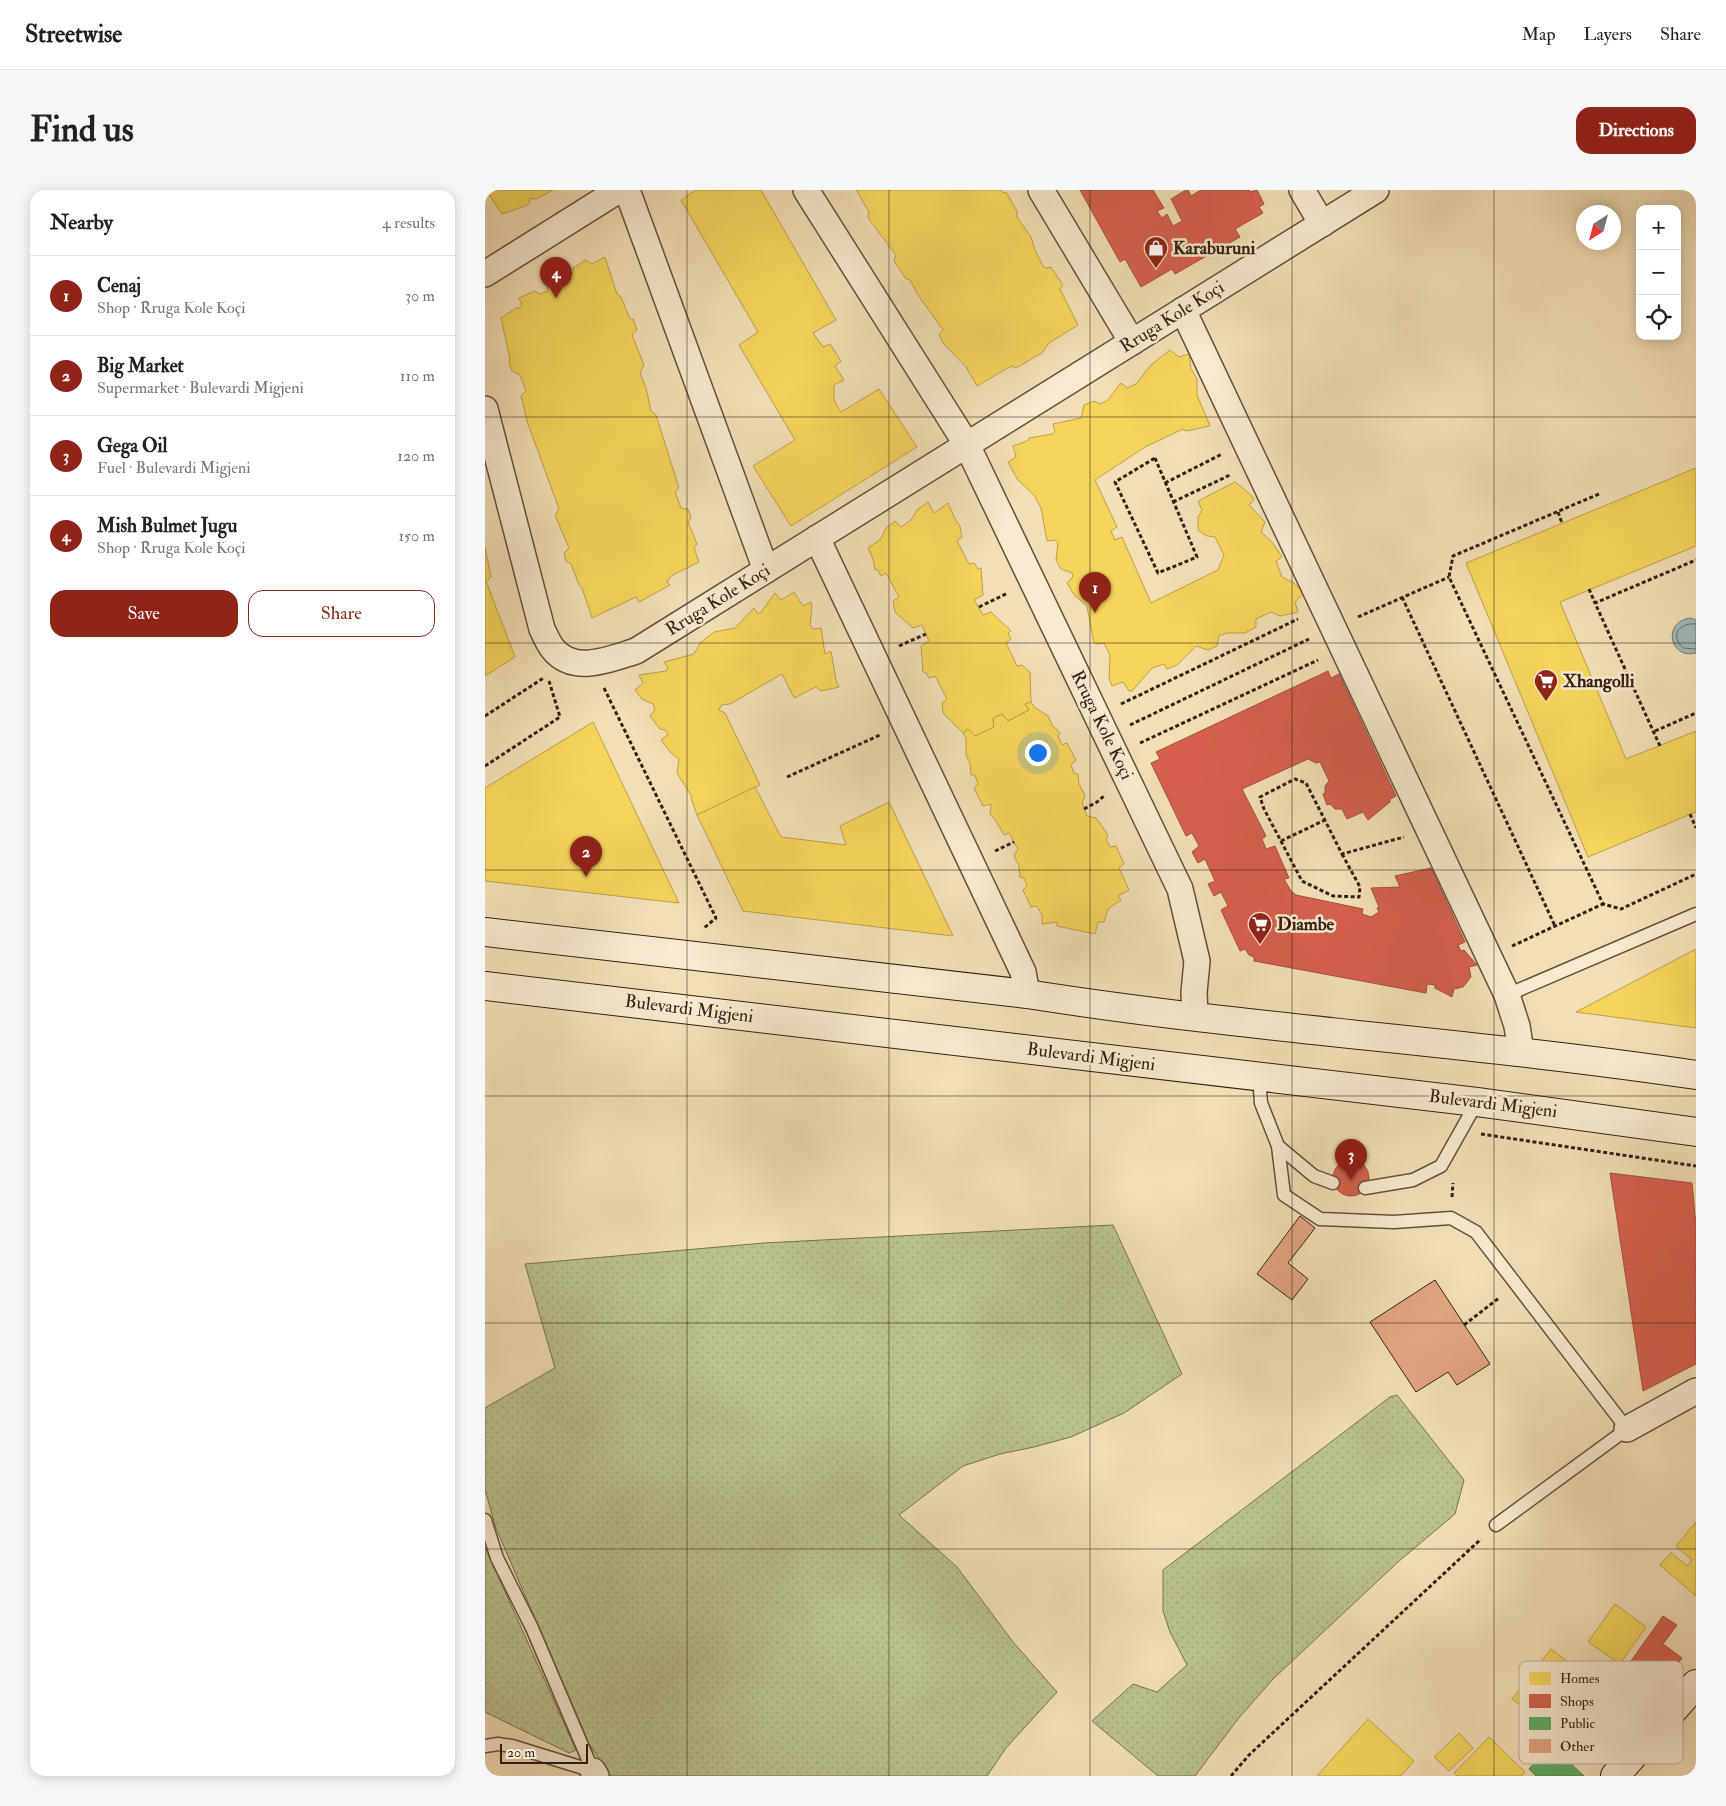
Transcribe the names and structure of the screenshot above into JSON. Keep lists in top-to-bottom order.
{
  "streets": {
    "main road": ["Bulevardi Migjeni"],
    "street": ["Rruga Kole Koçi"]
  },
  "places": {
    "shop": ["Karaburuni"],
    "supermarket": ["Xhangolli", "Diambe"]
  },
  "legend": [
    "Homes",
    "Shops",
    "Public",
    "Other"
  ],
  "scale_bar": "20 m",
  "north": "bottom left",
  "page": {
    "header": "Streetwise",
    "nav": ["Map", "Layers", "Share"],
    "buttons": [
      "Directions",
      ["Save", "Share"]
    ],
    "title": "Find us",
    "heading": ["Nearby", "4 results"],
    "map_buttons": ["+", "−"],
    "list": [
      {
        "mark": "1",
        "name": "Cenaj",
        "note": "Shop · Rruga Kole Koçi",
        "value": "30 m"
      },
      {
        "mark": "2",
        "name": "Big Market",
        "note": "Supermarket · Bulevardi Migjeni",
        "value": "110 m"
      },
      {
        "mark": "3",
        "name": "Gega Oil",
        "note": "Fuel · Bulevardi Migjeni",
        "value": "120 m"
      },
      {
        "mark": "4",
        "name": "Mish Bulmet Jugu",
        "note": "Shop · Rruga Kole Koçi",
        "value": "150 m"
      }
    ],
    "pins": [
      "4",
      "1",
      "2",
      "3"
    ],
    "scale": "20 m"
  }
}
